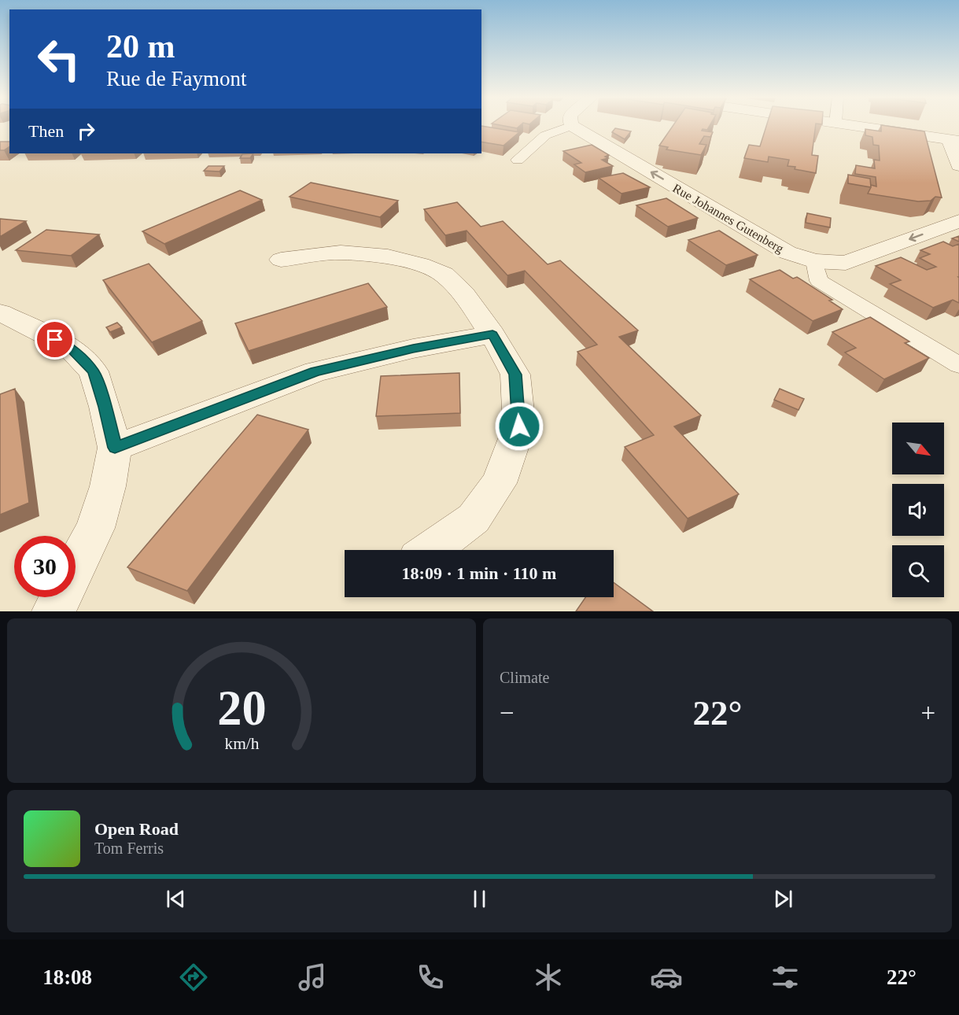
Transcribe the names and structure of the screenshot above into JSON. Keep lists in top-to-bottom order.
{
  "streets": {
    "street": ["Rue Johannes Gutenberg"]
  },
  "one_way": ["Rue Johannes Gutenberg"],
  "north": "bottom right",
  "page": {
    "turn": ["20 m", "Rue de Faymont"],
    "then": "Then",
    "limit": "30",
    "trip": "18:09 · 1 min · 110 m",
    "tile": "Climate",
    "heat": ["−", "22°", "+"],
    "song": ["Open Road", "Tom Ferris"],
    "tabs": ["18:08", "22°"],
    "gauge": ["20", "km/h"]
  }
}
